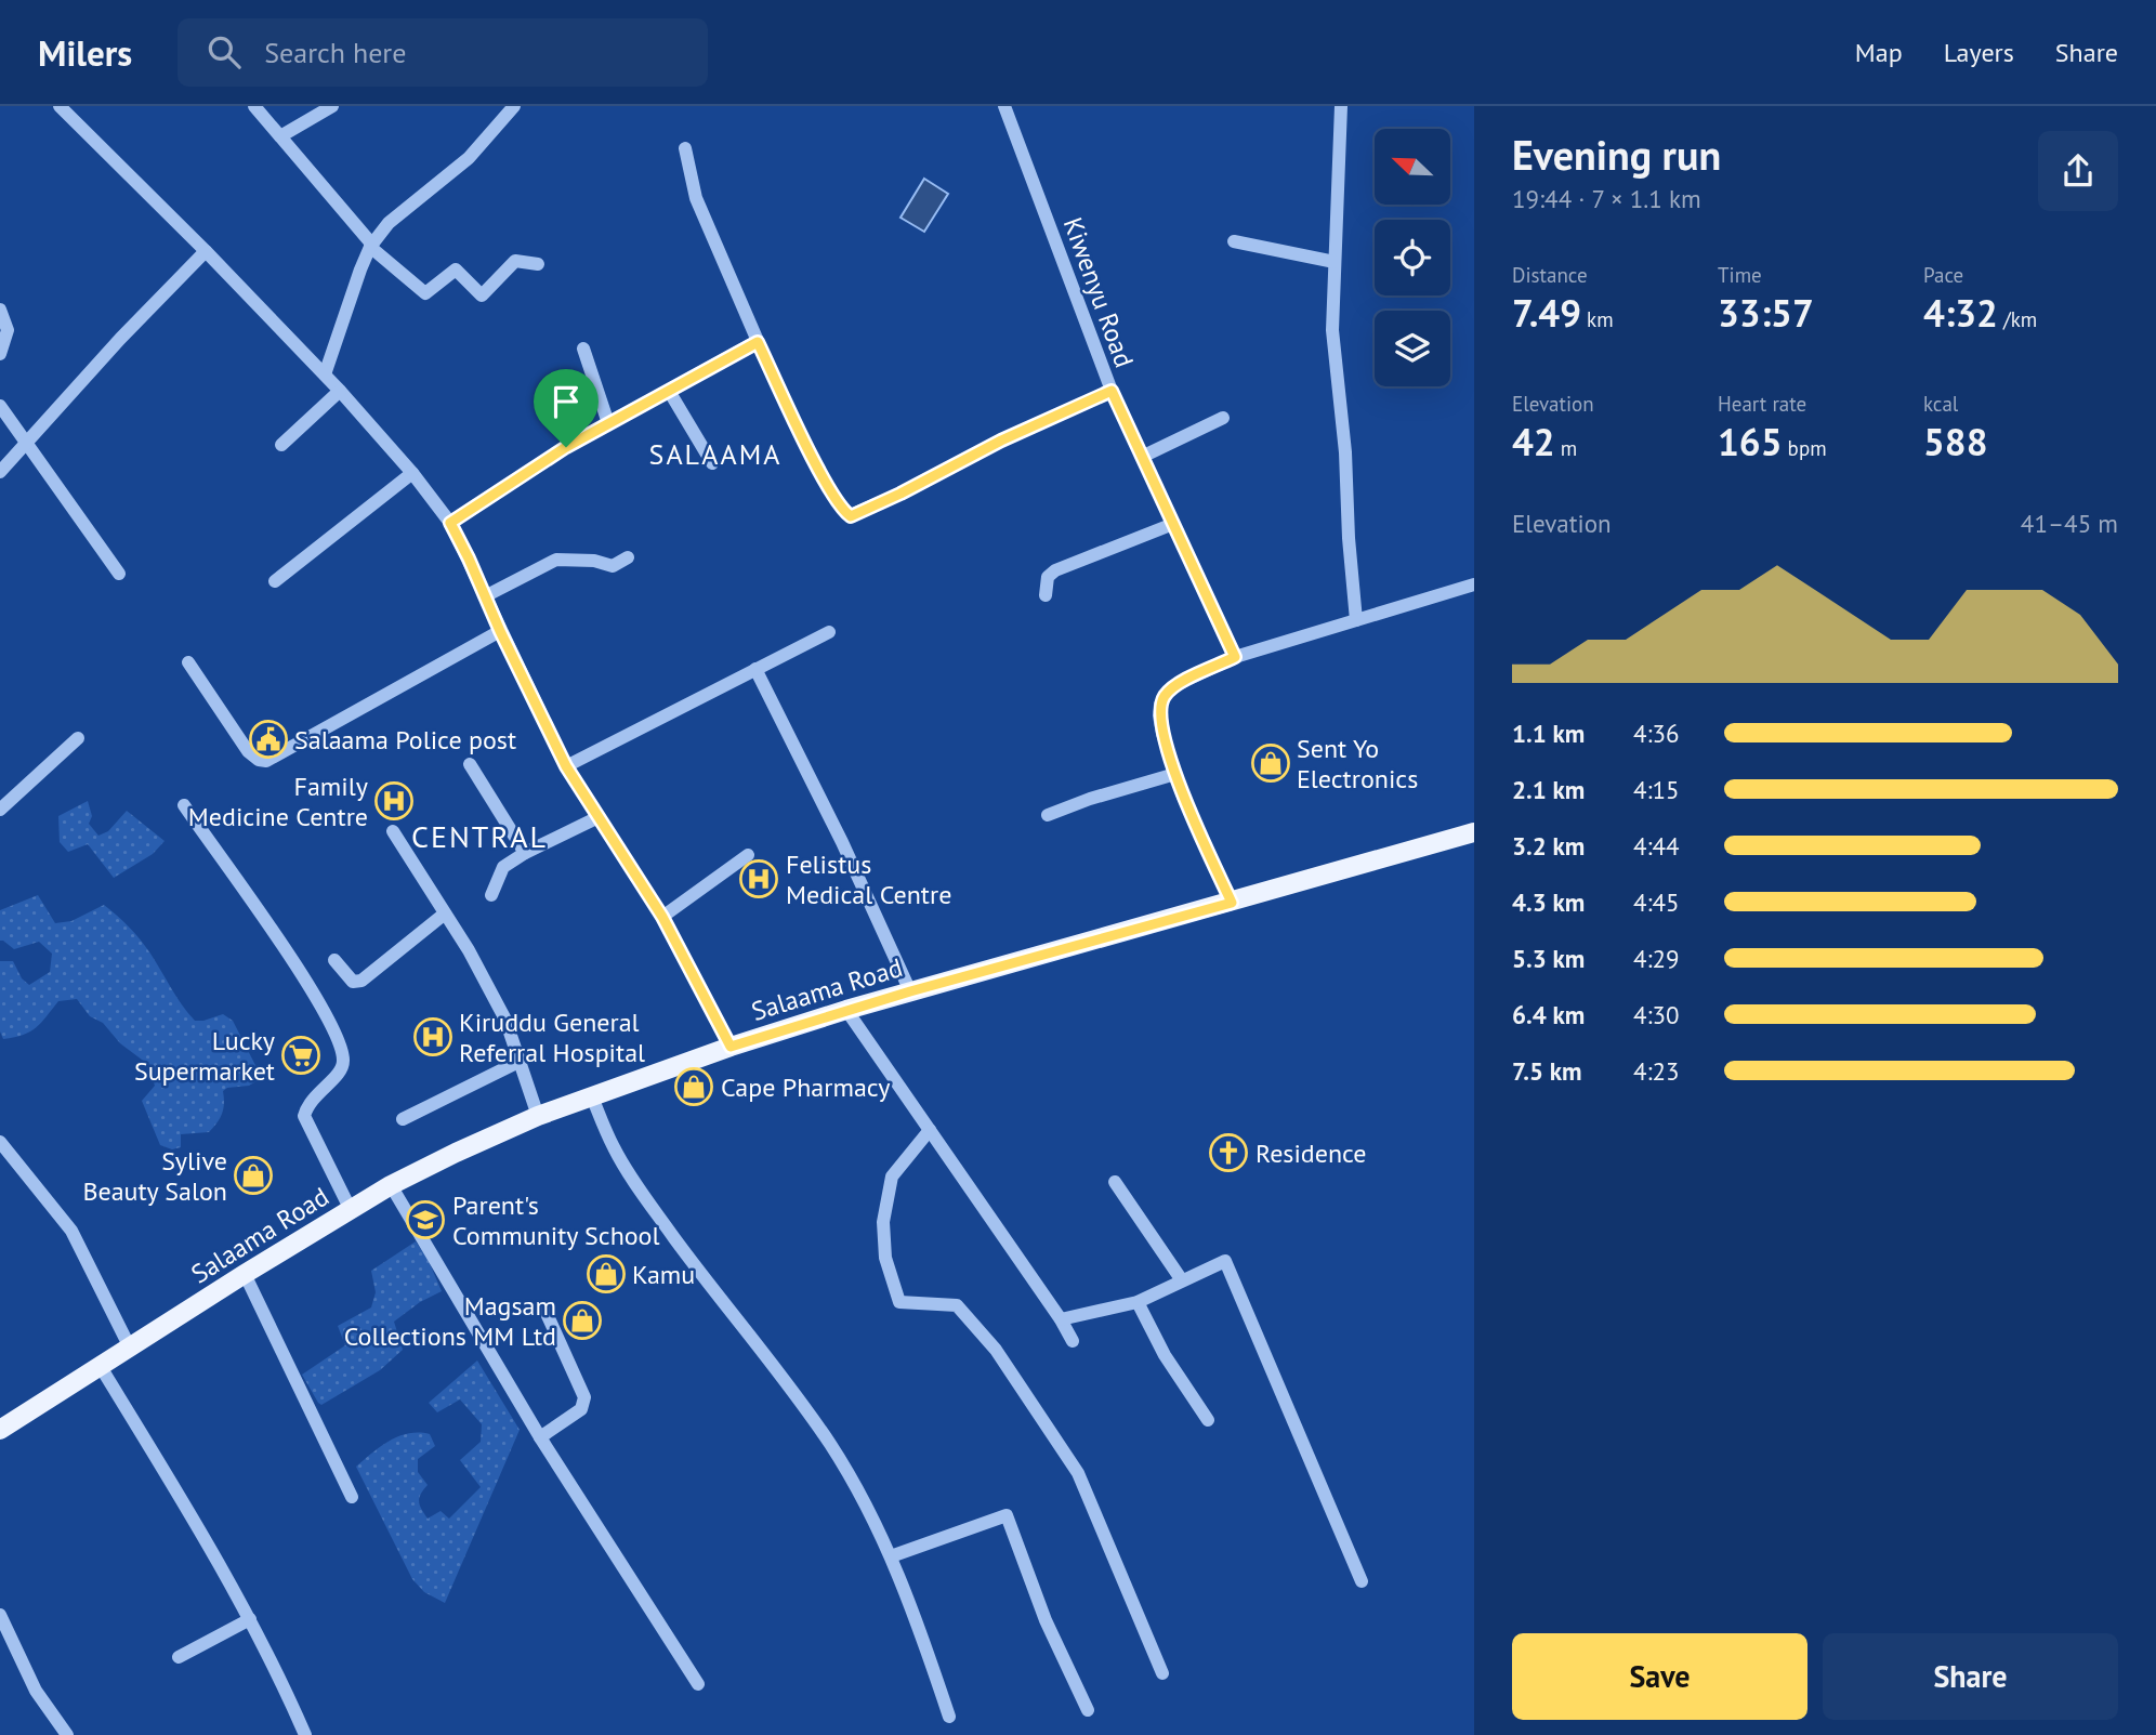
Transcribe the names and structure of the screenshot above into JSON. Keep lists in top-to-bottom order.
{
  "streets": {
    "main road": ["Salaama Road"],
    "street": ["Kiwenyu Road"]
  },
  "districts": ["SALAAMA", "CENTRAL"],
  "places": {
    "public building": ["Salaama Police post"],
    "shop": [
      "Sent Yo Electronics",
      "Cape Pharmacy",
      "Sylive Beauty Salon",
      "Kamu",
      "Magsam Collections MM Ltd"
    ],
    "hospital": ["Family Medicine Centre", "Felistus Medical Centre", "Kiruddu General Referral Hospital"],
    "supermarket": ["Lucky Supermarket"],
    "church": ["Residence"],
    "school or university": ["Parent's Community School"]
  },
  "north": "top left",
  "page": {
    "header": "Milers",
    "search": "Search here",
    "nav": ["Map", "Layers", "Share"],
    "heading": ["Evening run", "19:44 · 7 × 1.1 km"],
    "stats": [
      ["Distance", "7.49 km"],
      ["Time", "33:57"],
      ["Pace", "4:32 /km"],
      ["Elevation", "42 m"],
      ["Heart rate", "165 bpm"],
      ["kcal", "588"]
    ],
    "chart": ["Elevation", "41–45 m"],
    "list": [
      {
        "name": "1.1 km",
        "note": "4:36"
      },
      {
        "name": "2.1 km",
        "note": "4:15"
      },
      {
        "name": "3.2 km",
        "note": "4:44"
      },
      {
        "name": "4.3 km",
        "note": "4:45"
      },
      {
        "name": "5.3 km",
        "note": "4:29"
      },
      {
        "name": "6.4 km",
        "note": "4:30"
      },
      {
        "name": "7.5 km",
        "note": "4:23"
      }
    ],
    "buttons": ["Save", "Share"]
  }
}
